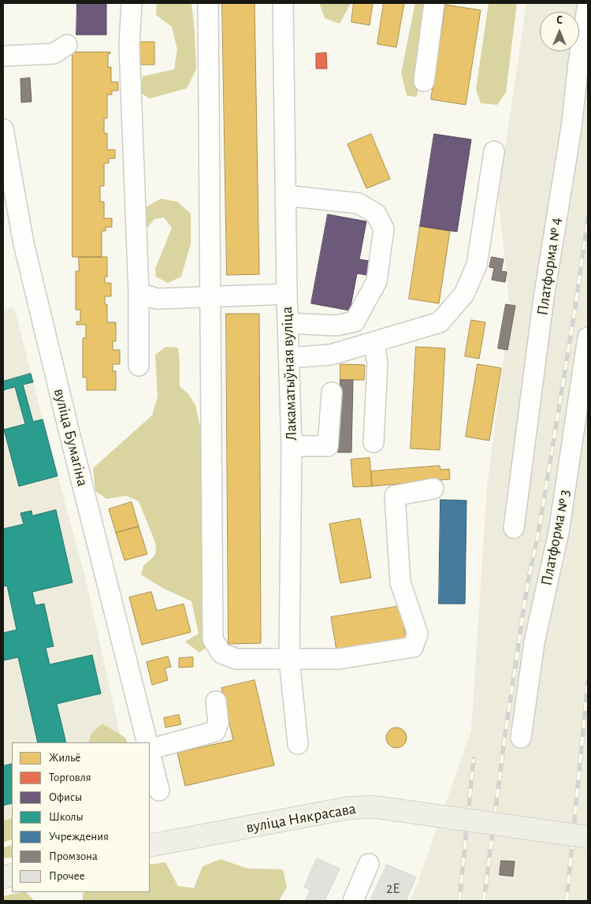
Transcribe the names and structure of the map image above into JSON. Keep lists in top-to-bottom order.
{
  "streets": {
    "main road": ["вуліца Някрасава"],
    "street": [
      "Платформа № 4",
      "Лакаматыўная вуліца",
      "вуліца Бумагіна",
      "Платформа № 3"
    ]
  },
  "house_numbers": ["2Е"],
  "legend": [
    "Жильё",
    "Торговля",
    "Офисы",
    "Школы",
    "Учреждения",
    "Промзона",
    "Прочее"
  ],
  "north": "top"
}
